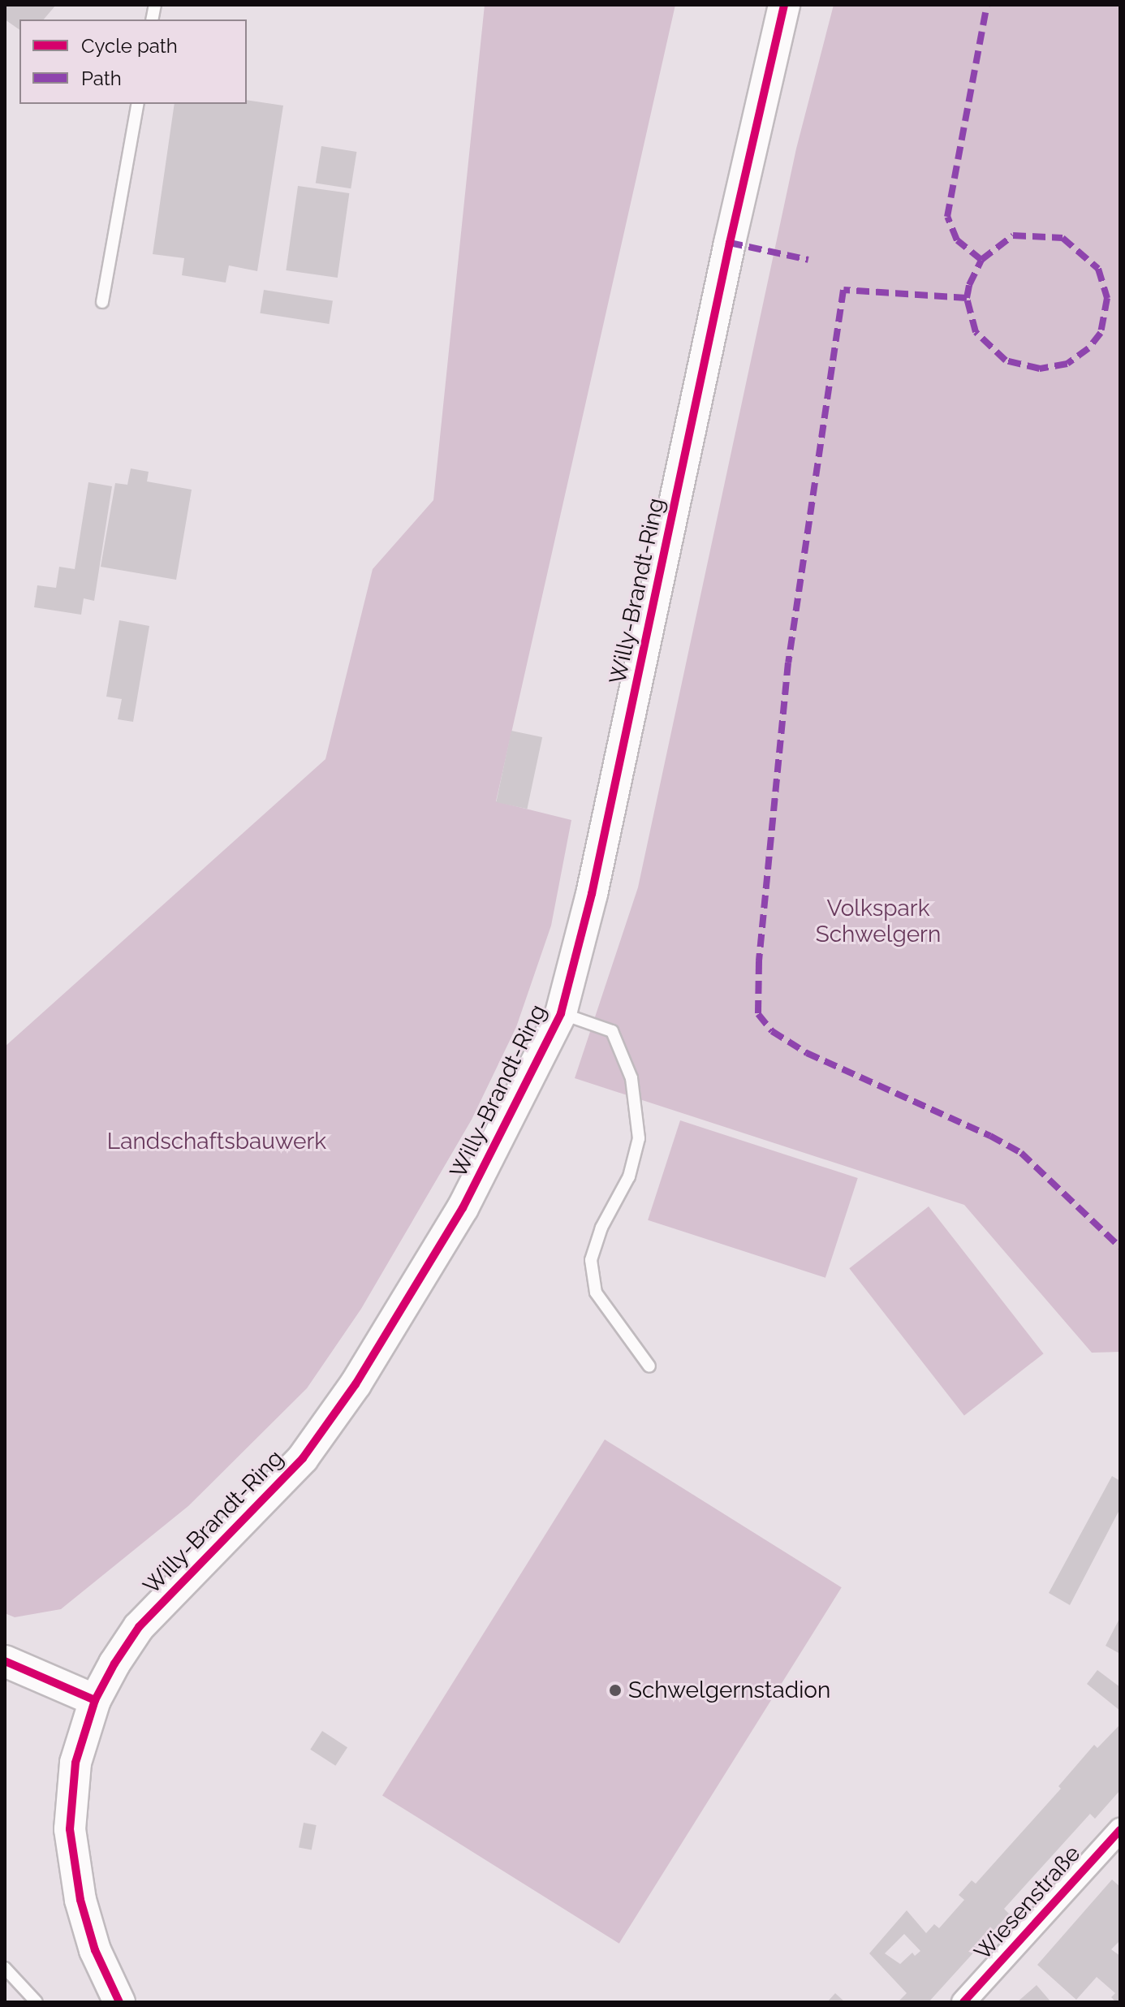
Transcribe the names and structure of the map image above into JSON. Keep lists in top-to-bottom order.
{
  "streets": {
    "main road": ["Willy-Brandt-Ring"],
    "street": ["Wiesenstraße"]
  },
  "parks": ["Volkspark Schwelgern", "Landschaftsbauwerk"],
  "places": ["Schwelgernstadion"],
  "legend": ["Cycle path", "Path"]
}
